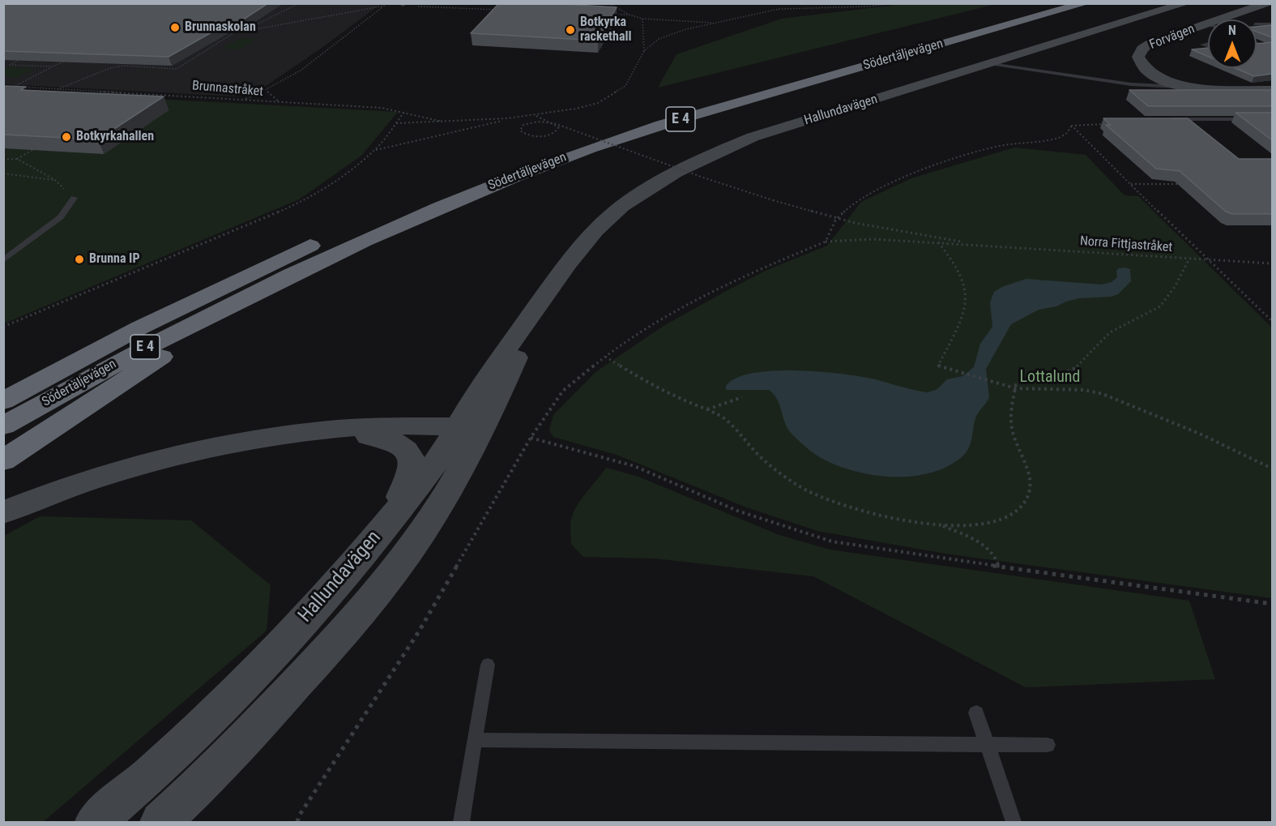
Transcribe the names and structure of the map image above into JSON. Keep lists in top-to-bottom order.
{
  "streets": {
    "highway": ["Södertäljevägen", "E 4"],
    "main road": ["Forvägen", "Hallundavägen"],
    "path": ["Brunnastråket", "Norra Fittjastråket"]
  },
  "crossings": [
    ["Södertäljevägen", "E 4"]
  ],
  "parks": ["Lottalund"],
  "places": [
    "Brunnaskolan",
    "Botkyrka rackethall",
    "Botkyrkahallen",
    "Brunna IP"
  ],
  "north": "top"
}
